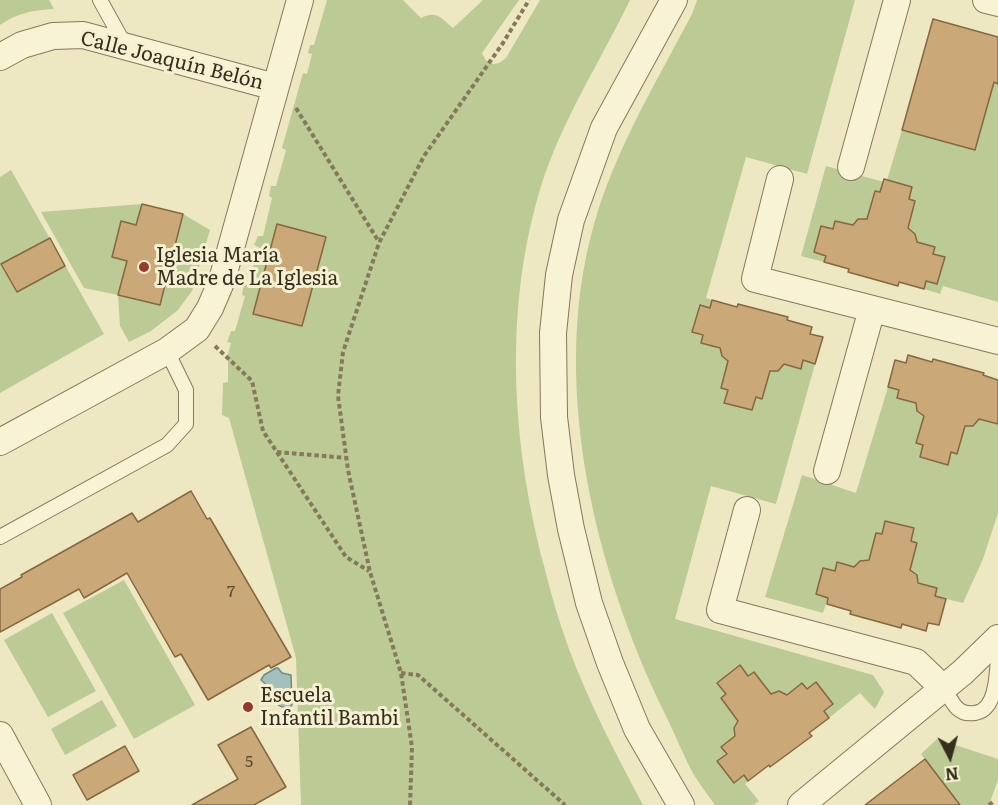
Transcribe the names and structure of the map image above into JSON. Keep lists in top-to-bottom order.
{
  "streets": {
    "street": ["Calle Joaquín Belón"]
  },
  "places": ["Iglesia María Madre de La Iglesia", "Escuela Infantil Bambi"],
  "house_numbers": ["7", "5"],
  "north": "bottom"
}
